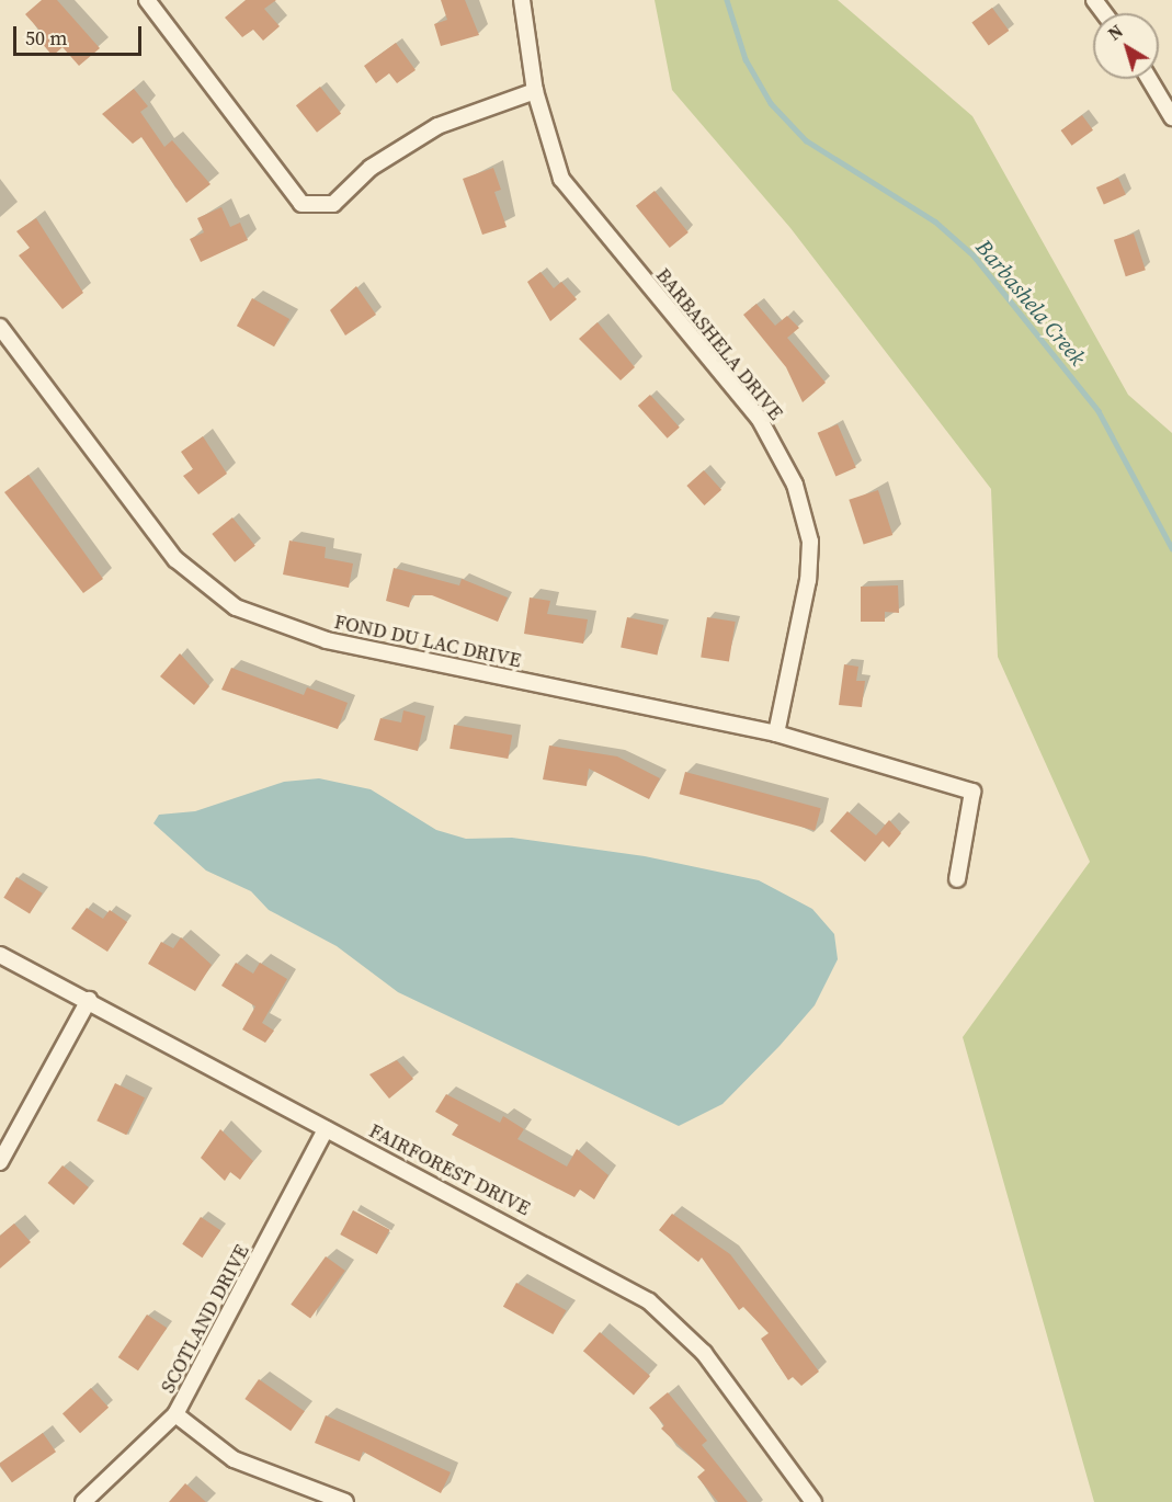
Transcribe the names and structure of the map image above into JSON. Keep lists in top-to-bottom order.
{
  "streets": {
    "street": [
      "BARBASHELA DRIVE",
      "FOND DU LAC DRIVE",
      "FAIRFOREST DRIVE",
      "SCOTLAND DRIVE"
    ]
  },
  "crossings": [
    ["BARBASHELA DRIVE", "FOND DU LAC DRIVE"],
    ["FAIRFOREST DRIVE", "SCOTLAND DRIVE"]
  ],
  "water": ["Barbashela Creek"],
  "scale_bar": "50 m",
  "north": "top left"
}
